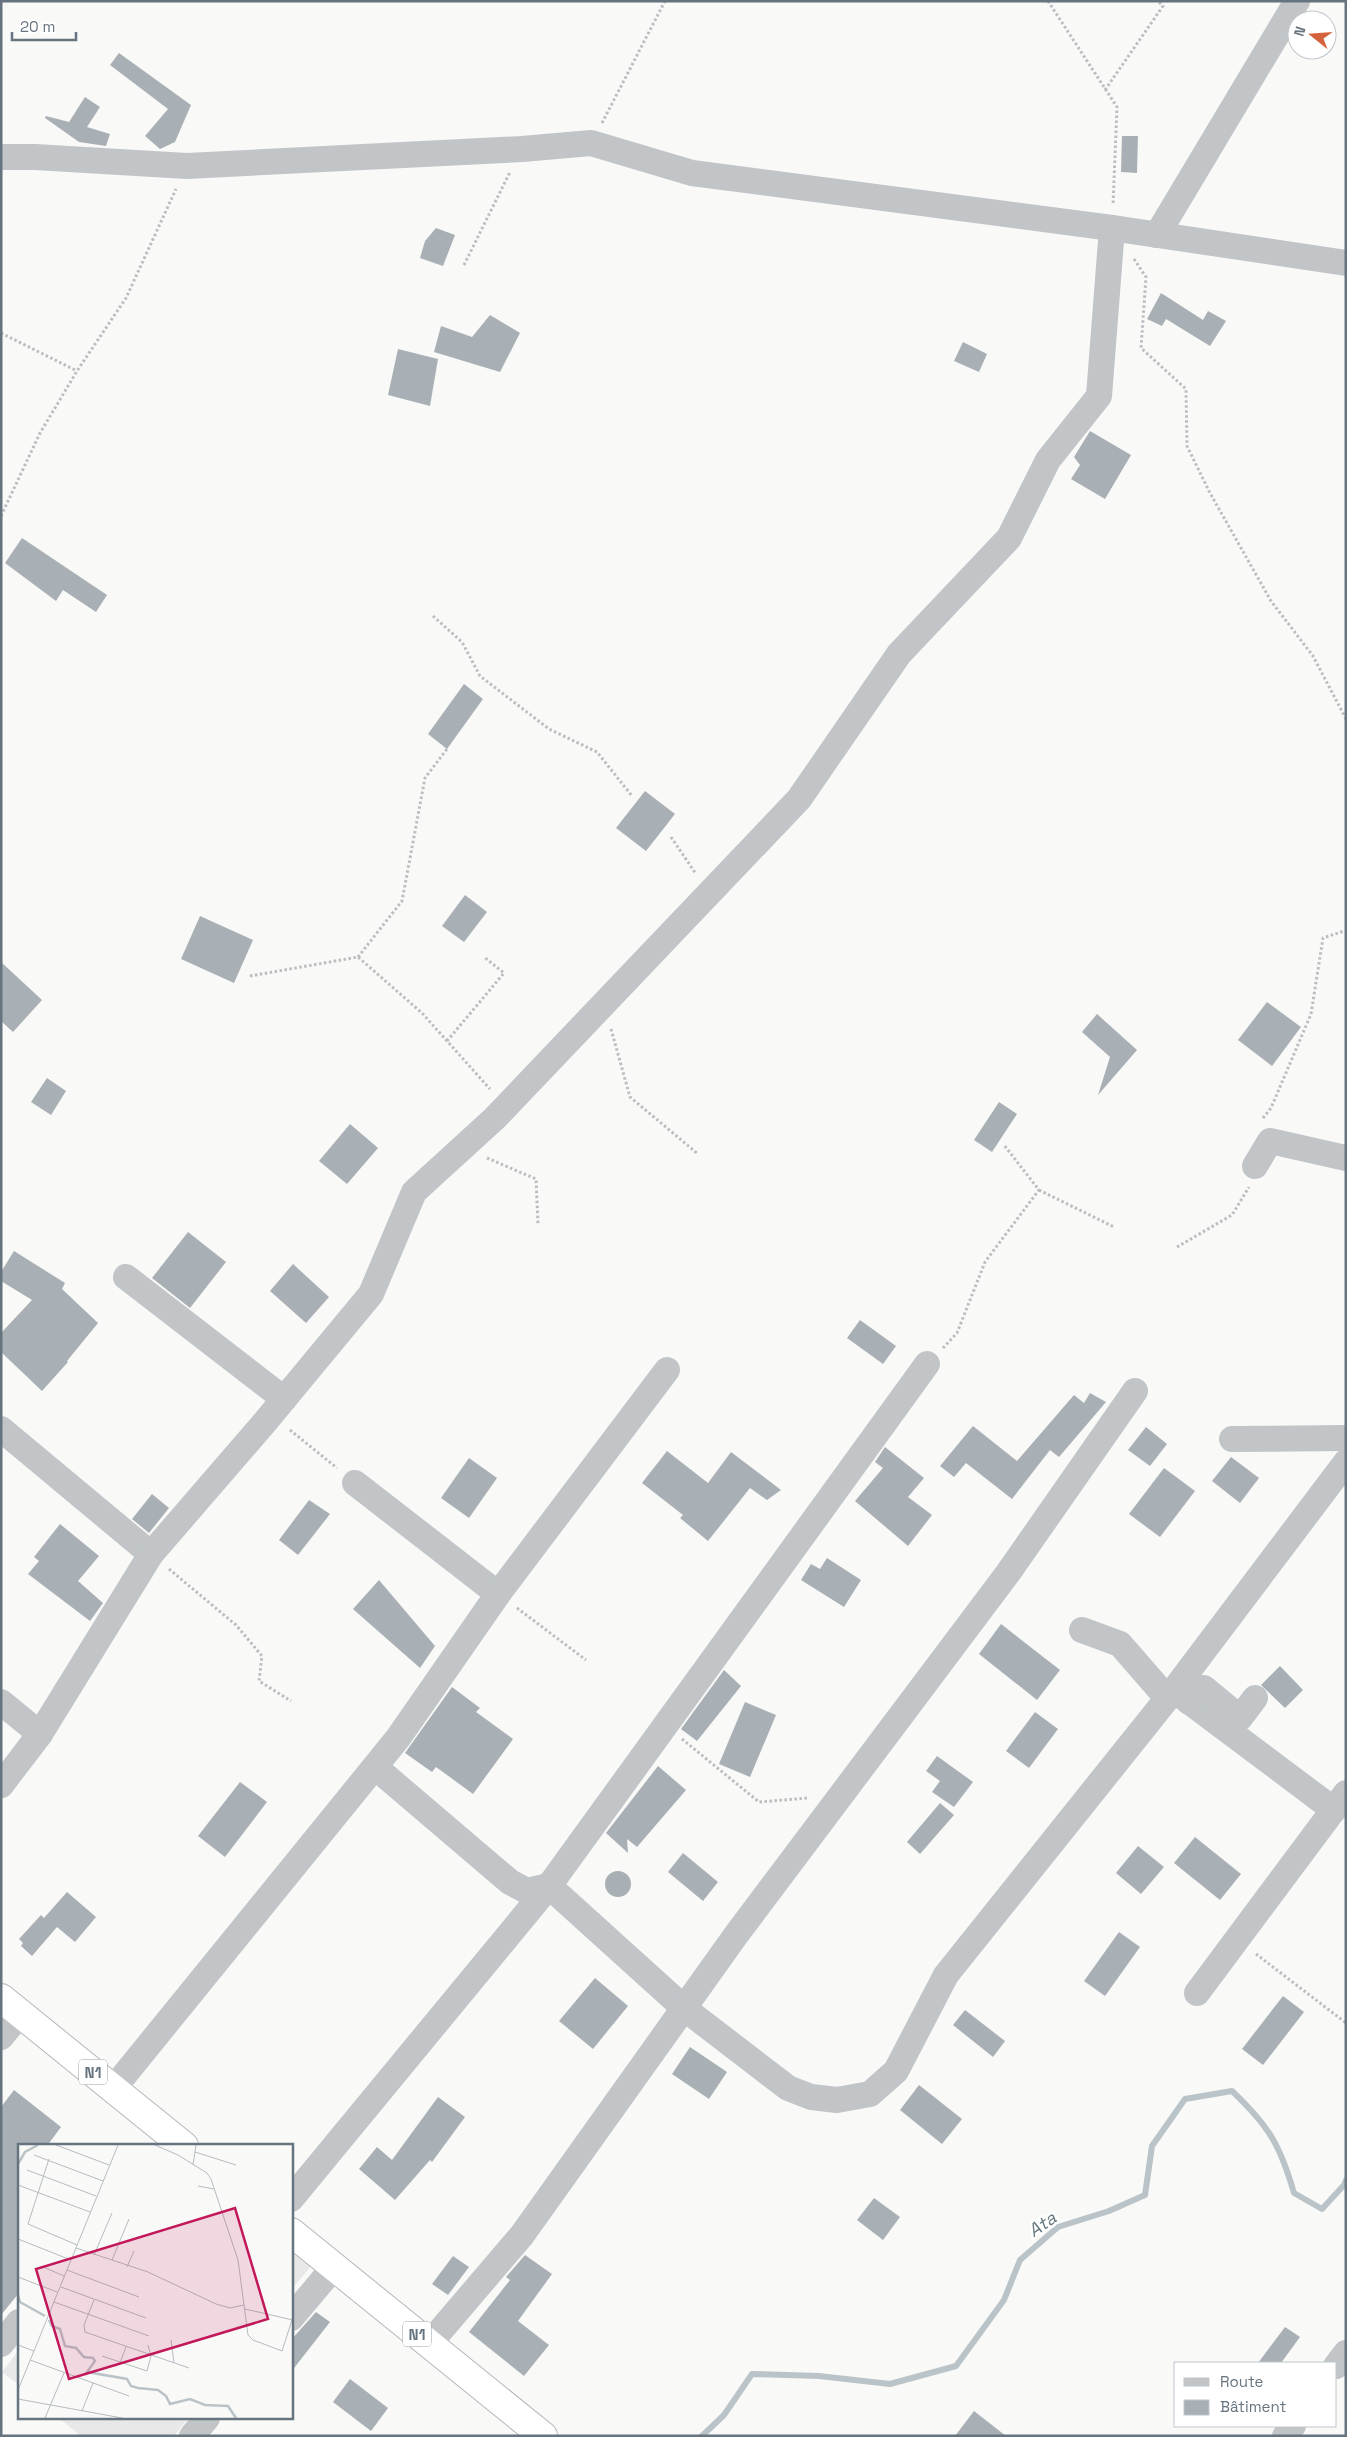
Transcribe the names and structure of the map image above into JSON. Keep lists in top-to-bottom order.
{
  "streets": {
    "highway": ["N1"]
  },
  "water": ["Ata"],
  "legend": ["Route", "Bâtiment"],
  "scale_bar": "20 m",
  "north": "left"
}
